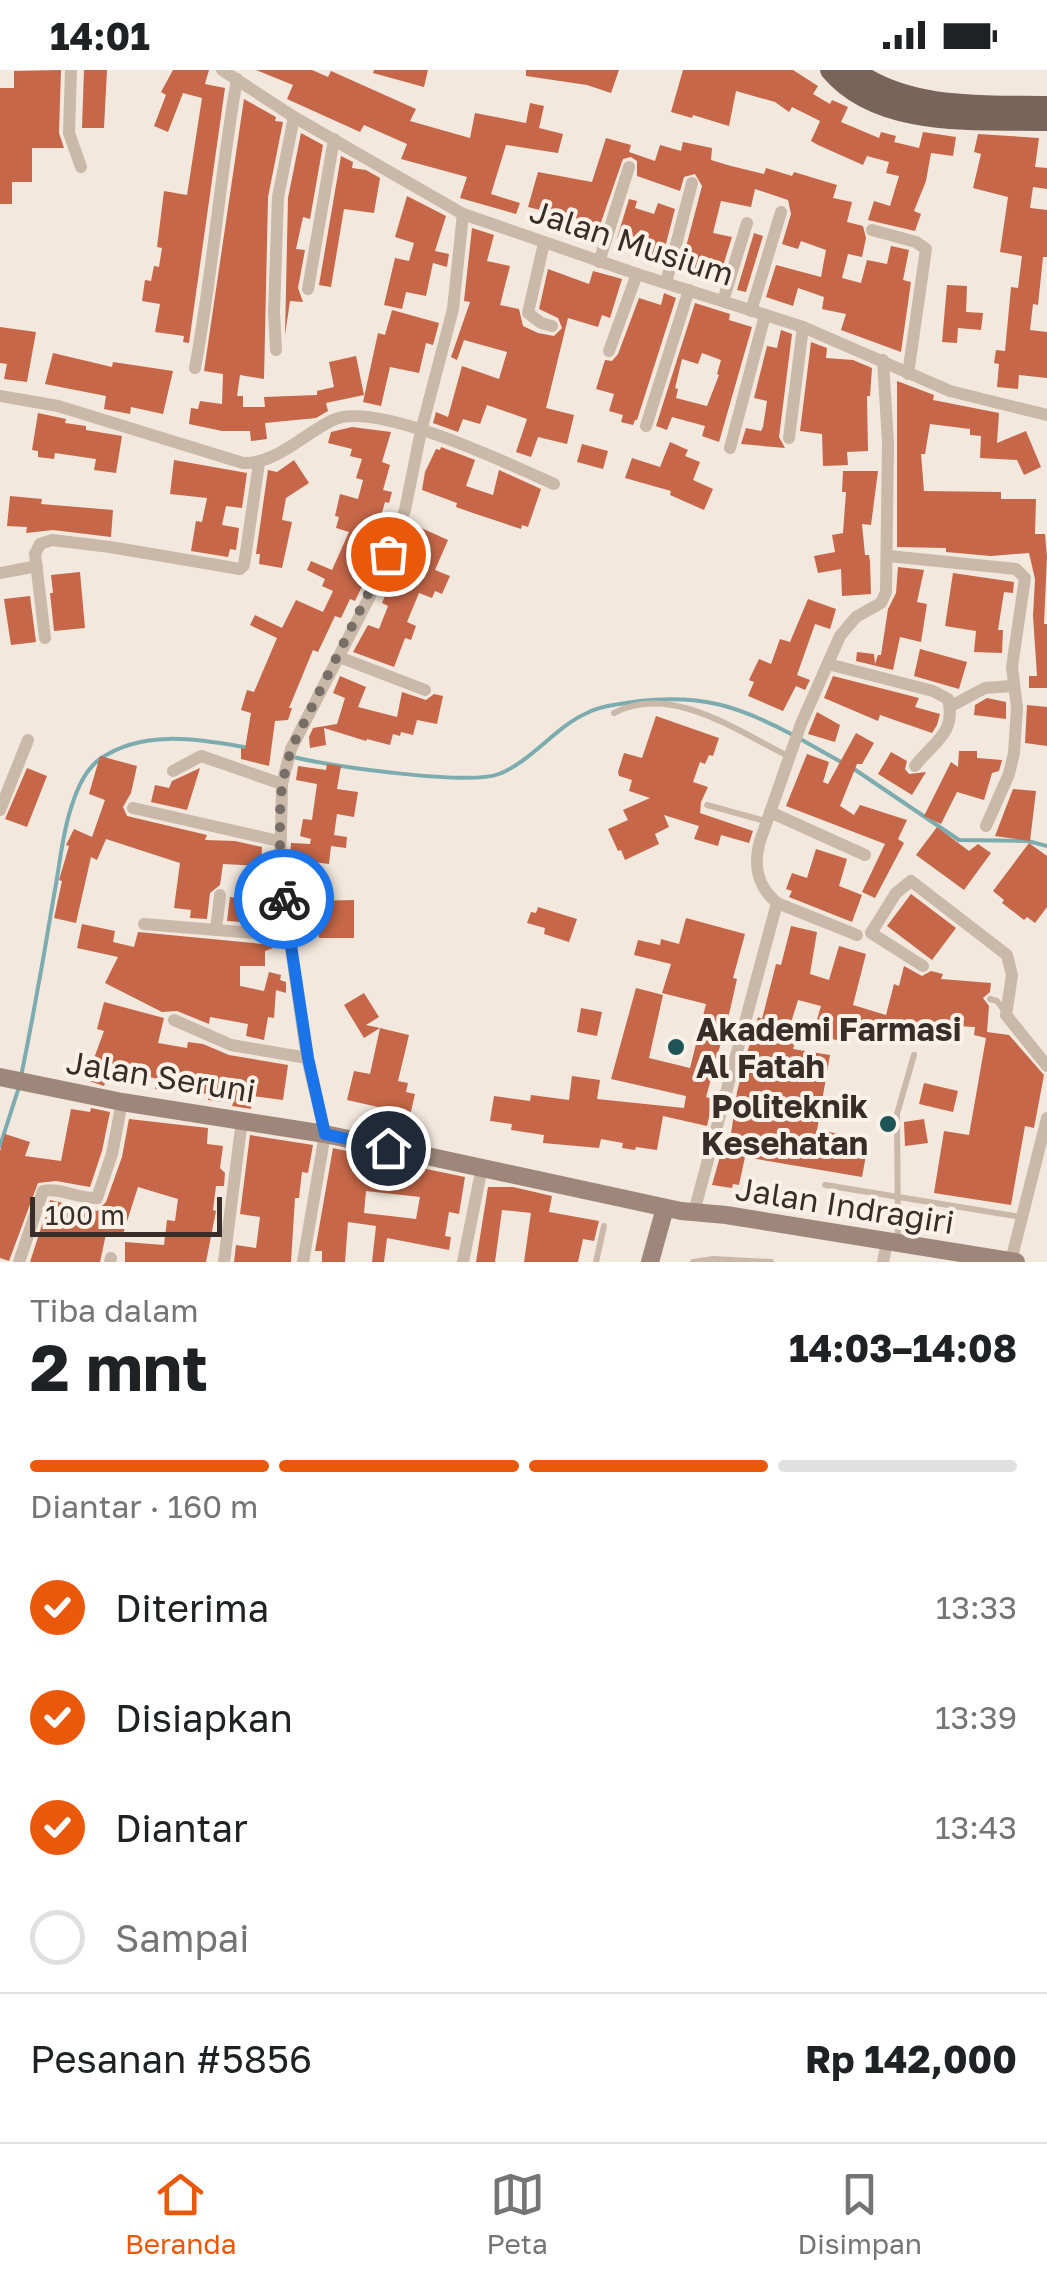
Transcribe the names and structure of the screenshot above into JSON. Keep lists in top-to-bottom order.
{
  "streets": {
    "street": ["Jalan Musium", "Jalan Seruni", "Jalan Indragiri"]
  },
  "crossings": [
    ["Jalan Seruni", "Jalan Indragiri"]
  ],
  "places": ["Akademi Farmasi Al Fatah", "Politeknik Kesehatan"],
  "scale_bar": "100 m",
  "page": {
    "status": "14:01",
    "scale": "100 m",
    "heading": ["2 mnt", "Tiba dalam", "14:03–14:08"],
    "panel": ["Pesanan #5856", "Rp 142,000"],
    "bar": "Diantar · 160 m",
    "list": [
      ["Diterima", "13:33"],
      ["Disiapkan", "13:39"],
      ["Diantar", "13:43"],
      "Sampai"
    ],
    "tabs": ["Beranda", "Peta", "Disimpan"]
  }
}
